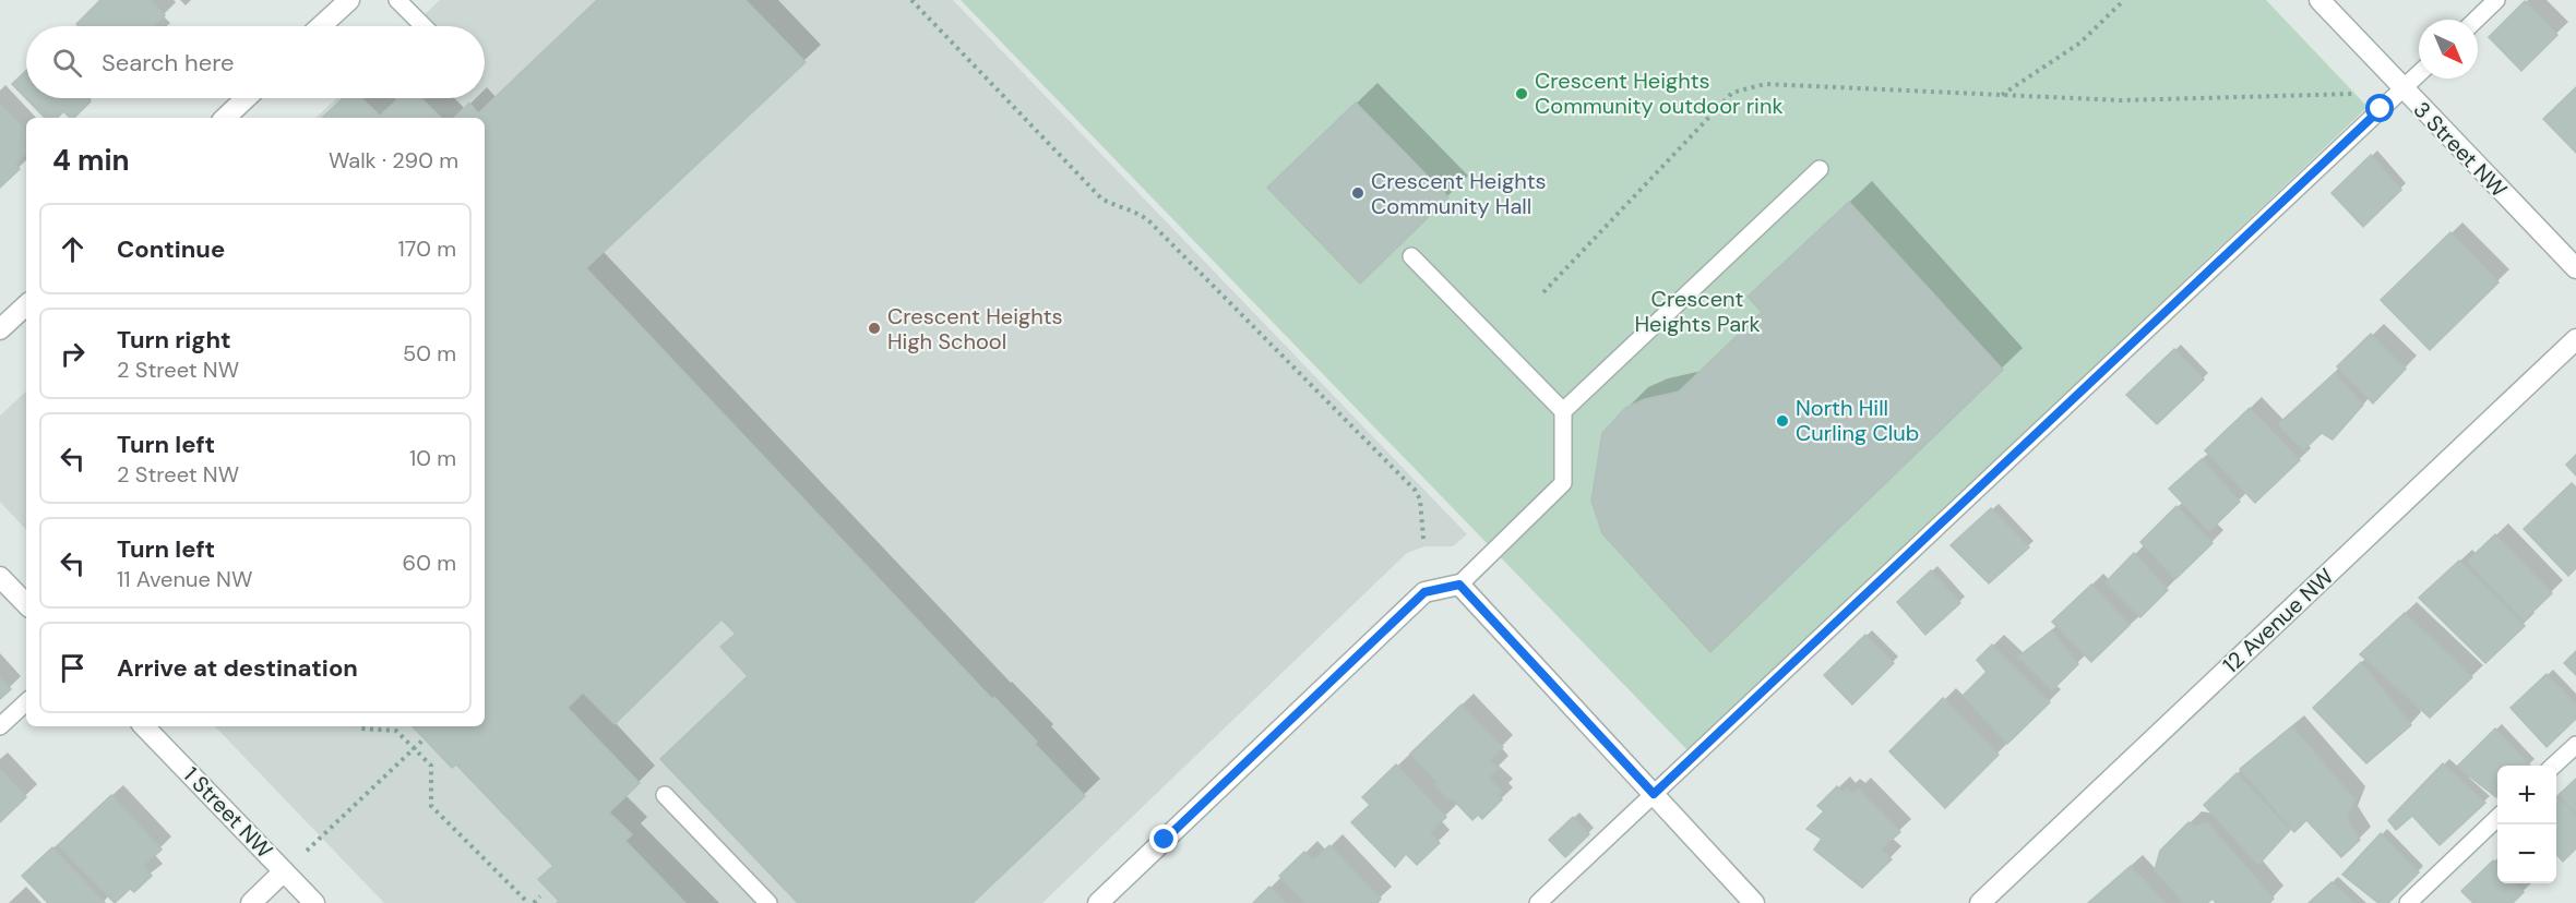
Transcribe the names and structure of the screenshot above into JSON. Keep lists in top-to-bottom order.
{
  "streets": {
    "street": ["3 Street NW", "12 Avenue NW", "1 Street NW"]
  },
  "parks": ["Crescent Heights Park"],
  "places": [
    "Crescent Heights Community outdoor rink",
    "Crescent Heights Community Hall",
    "Crescent Heights High School",
    "North Hill Curling Club"
  ],
  "north": "bottom right",
  "page": {
    "search": "Search here",
    "heading": ["4 min", "Walk · 290 m"],
    "list": [
      ["Continue", "170 m"],
      ["Turn right", "2 Street NW", "50 m"],
      ["Turn left", "2 Street NW", "10 m"],
      ["Turn left", "11 Avenue NW", "60 m"],
      "Arrive at destination"
    ],
    "map_buttons": ["+", "−"]
  }
}
